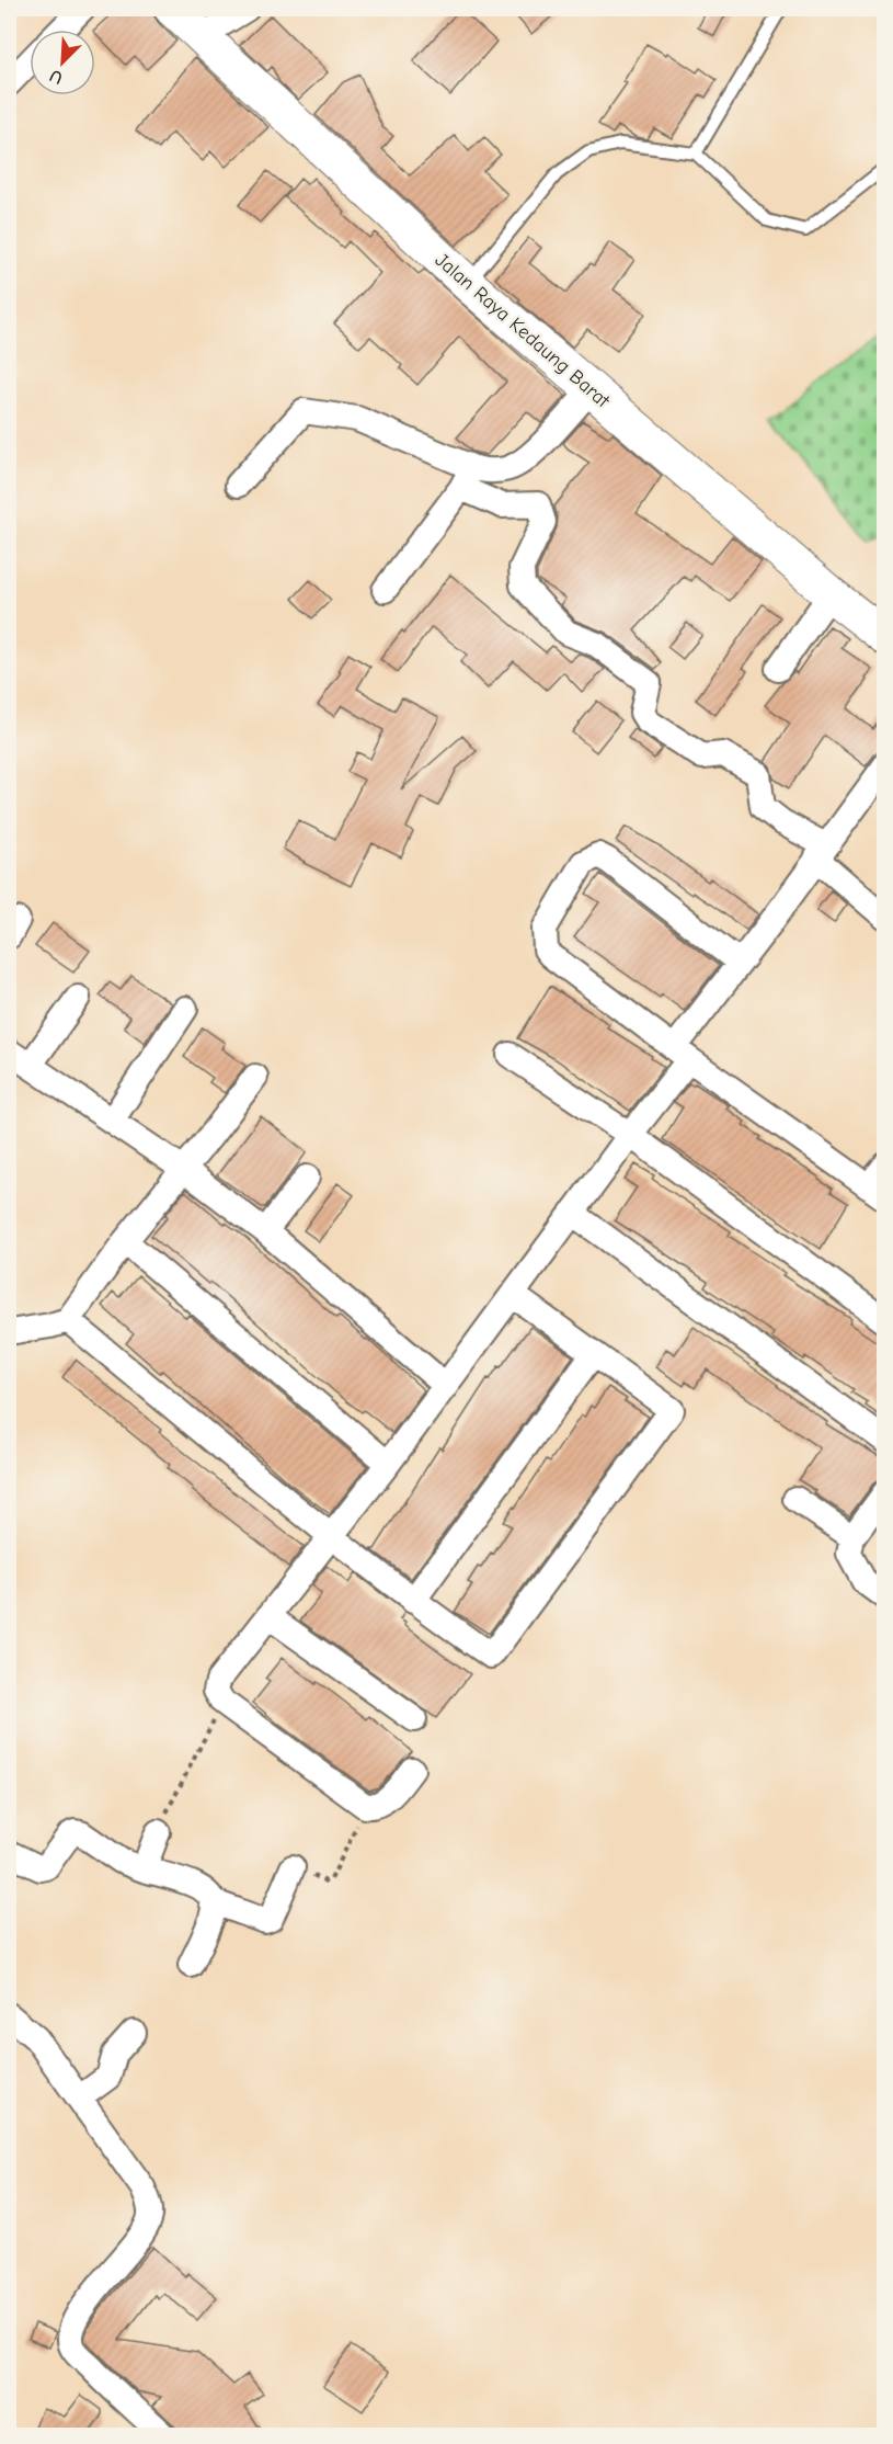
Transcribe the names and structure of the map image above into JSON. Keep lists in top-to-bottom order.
{
  "streets": {
    "street": ["Jalan Raya Kedaung Barat"]
  },
  "north": "bottom left"
}
